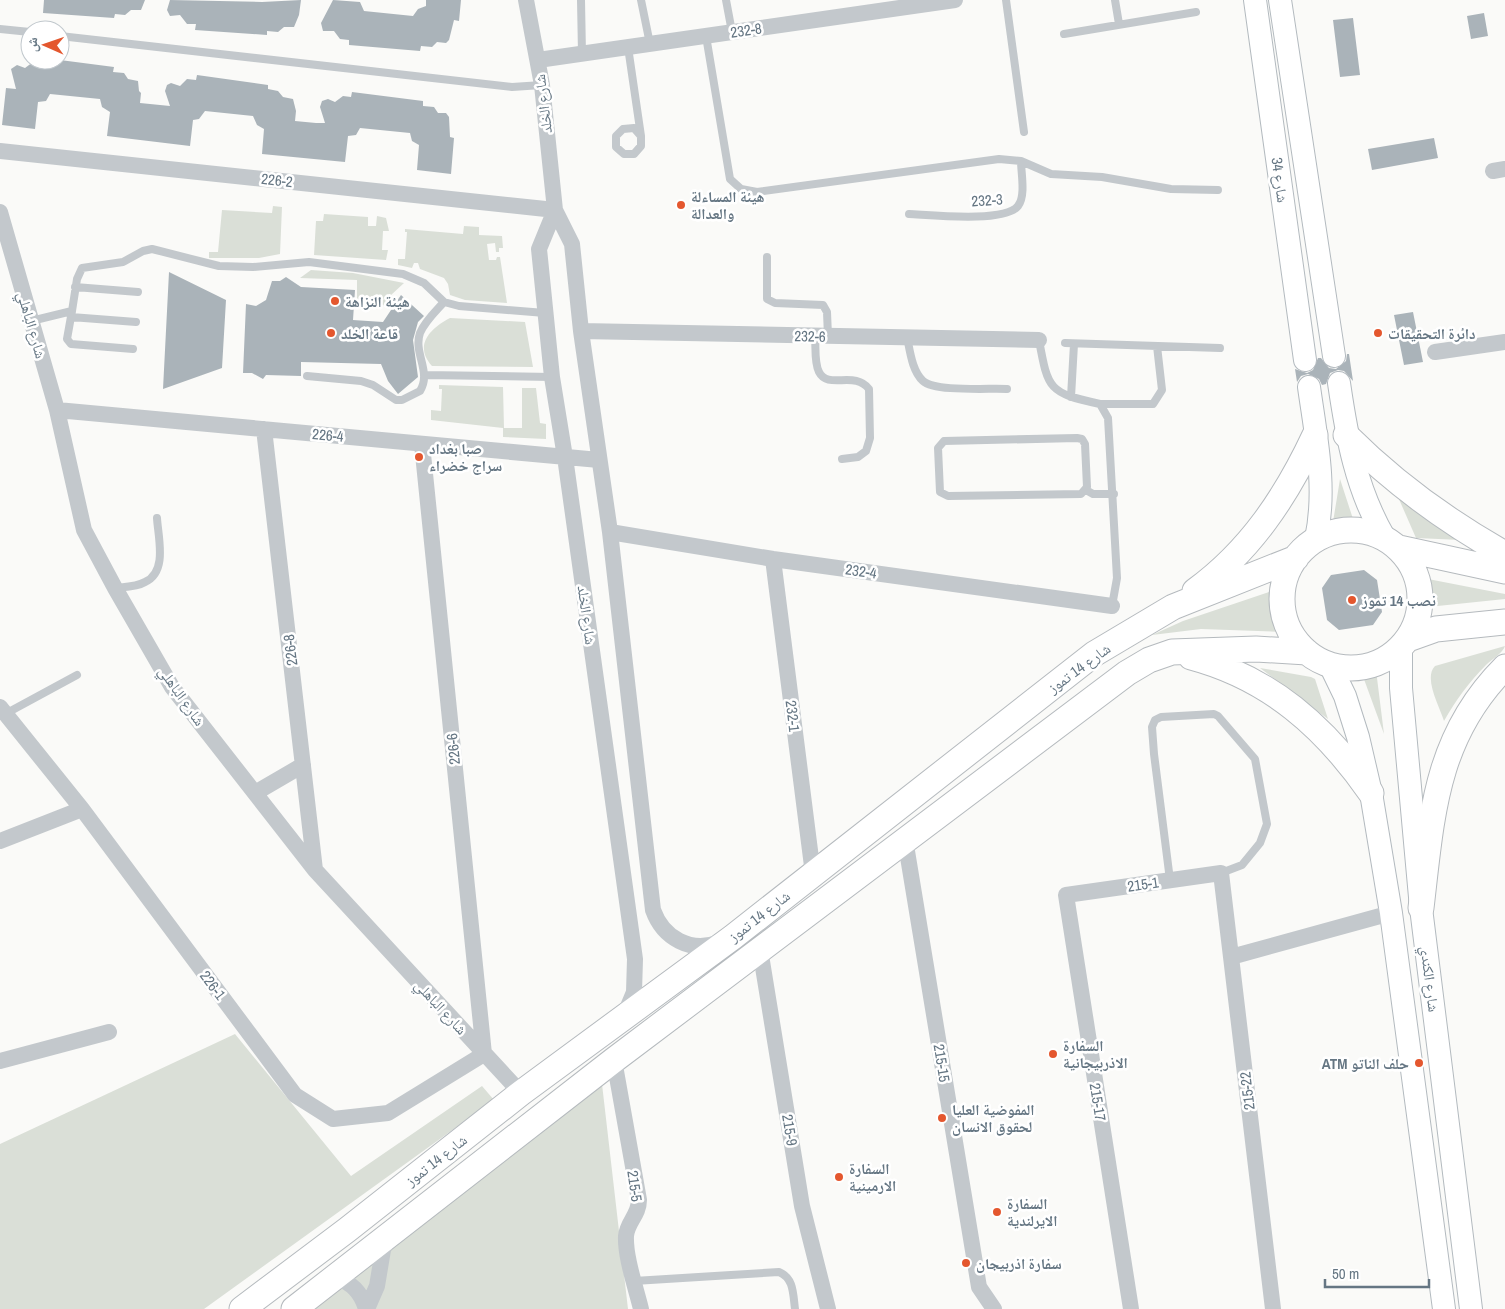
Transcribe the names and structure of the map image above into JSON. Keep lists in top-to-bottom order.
{
  "streets": {
    "main road": ["شارع 14 تموز"],
    "street": [
      "232-8",
      "شارع الخلد",
      "226-2",
      "شارع 34",
      "شارع الباهلي",
      "232-6",
      "226-4",
      "232-4",
      "226-8",
      "232-1",
      "226-6",
      "215-1",
      "شارع الكندي",
      "226-1",
      "215-15",
      "215-22",
      "215-17",
      "215-9",
      "215-5"
    ],
    "lane": ["232-3"]
  },
  "crossings": [
    ["232-8", "شارع الخلد"],
    ["شارع الخلد", "226-2"],
    ["شارع الخلد", "232-6"],
    ["شارع الخلد", "226-4"],
    ["شارع الخلد", "232-4"],
    ["شارع الخلد", "شارع 14 تموز"],
    ["شارع الباهلي", "226-4"],
    ["شارع الباهلي", "226-8"],
    ["شارع الباهلي", "شارع 14 تموز"],
    ["شارع الباهلي", "226-6"],
    ["شارع الباهلي", "226-1"],
    ["226-4", "226-8"],
    ["226-4", "226-6"],
    ["232-4", "232-1"],
    ["شارع 14 تموز", "232-1"],
    ["شارع 14 تموز", "شارع الكندي"],
    ["شارع 14 تموز", "215-15"],
    ["شارع 14 تموز", "215-9"],
    ["شارع 14 تموز", "215-5"],
    ["226-6", "226-1"],
    ["215-1", "215-22"],
    ["215-1", "215-17"]
  ],
  "places": [
    "هيئة المساءلة والعدالة",
    "هيئة النزاهة",
    "قاعة الخلد",
    "دائرة التحقيقات",
    "صبا بغداد سراج خضراء",
    "نصب 14 تموز",
    "السفارة الاذربيجانية",
    "ATM حلف الناتو",
    "المفوضية العليا لحقوق الانسان",
    "السفارة الارمينية",
    "السفارة الايرلندية",
    "سفارة اذربيجان"
  ],
  "scale_bar": "50 m",
  "north": "left"
}
